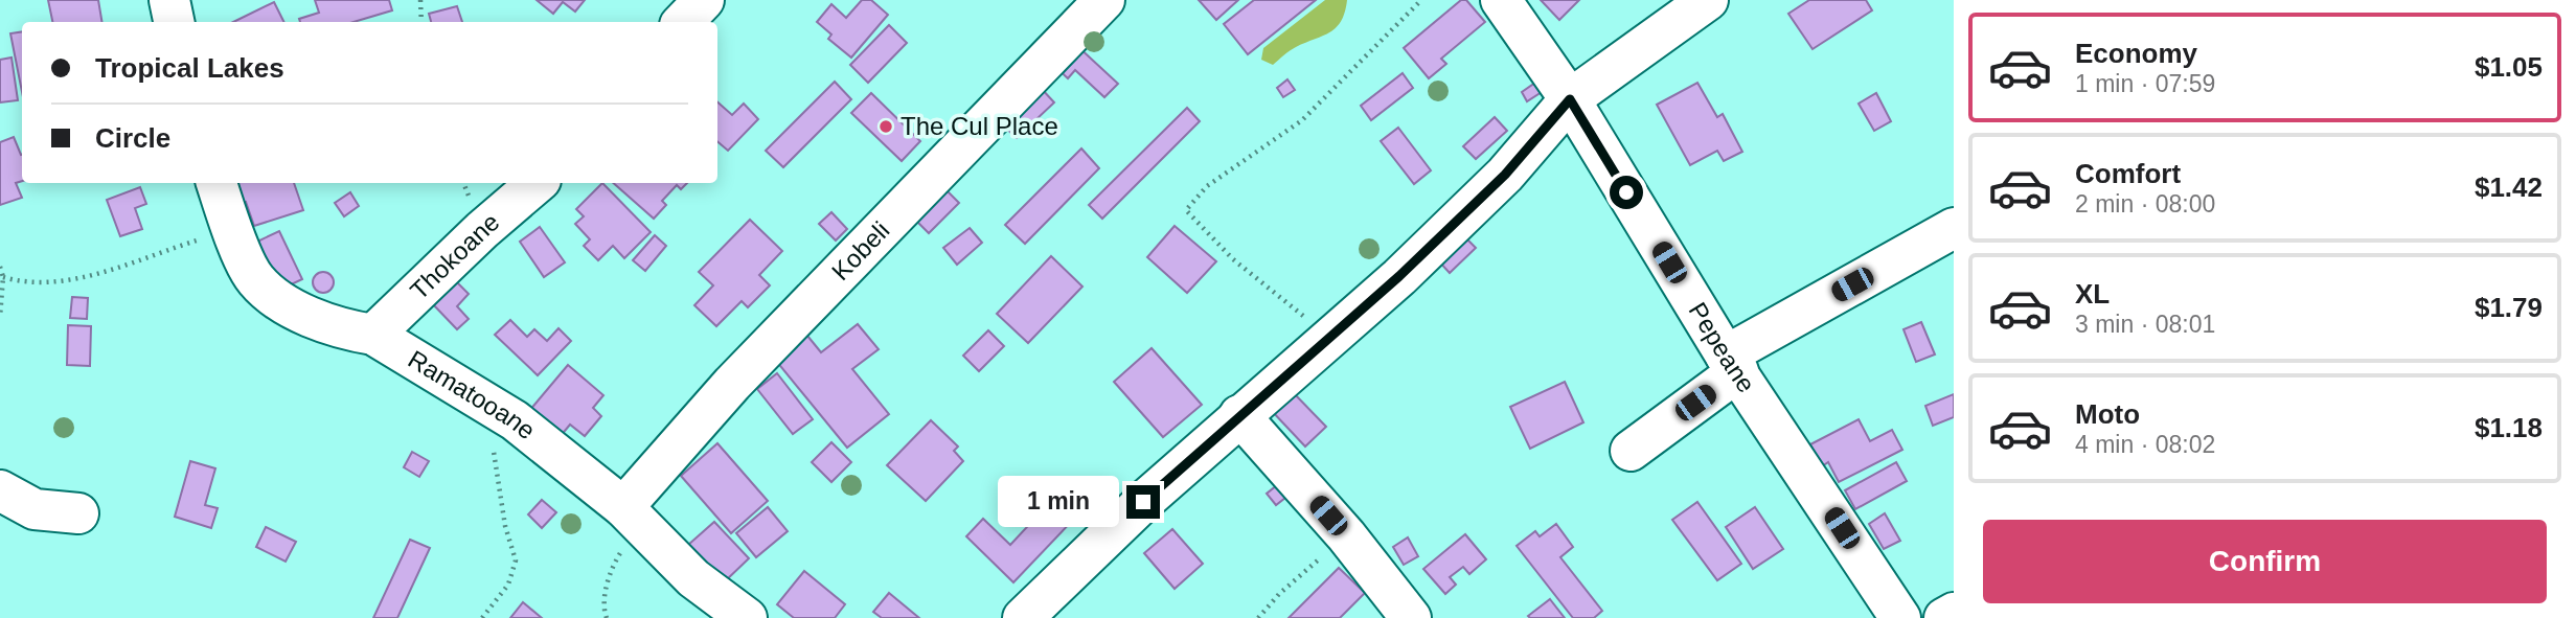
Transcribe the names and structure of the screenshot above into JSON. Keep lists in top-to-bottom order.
{
  "streets": {
    "street": [
      "Kobeli",
      "Thokoane",
      "Pepeane",
      "Ramatooane"
    ]
  },
  "crossings": [
    ["Kobeli", "Ramatooane"],
    ["Thokoane", "Ramatooane"]
  ],
  "places": ["The Cul Place"],
  "page": {
    "list": [
      {
        "name": "Economy",
        "note": "1 min · 07:59",
        "value": "$1.05"
      },
      {
        "name": "Comfort",
        "note": "2 min · 08:00",
        "value": "$1.42"
      },
      {
        "name": "XL",
        "note": "3 min · 08:01",
        "value": "$1.79"
      },
      {
        "name": "Moto",
        "note": "4 min · 08:02",
        "value": "$1.18"
      }
    ],
    "banner": ["Tropical Lakes", "Circle"],
    "bubble": "1 min",
    "buttons": "Confirm"
  }
}
